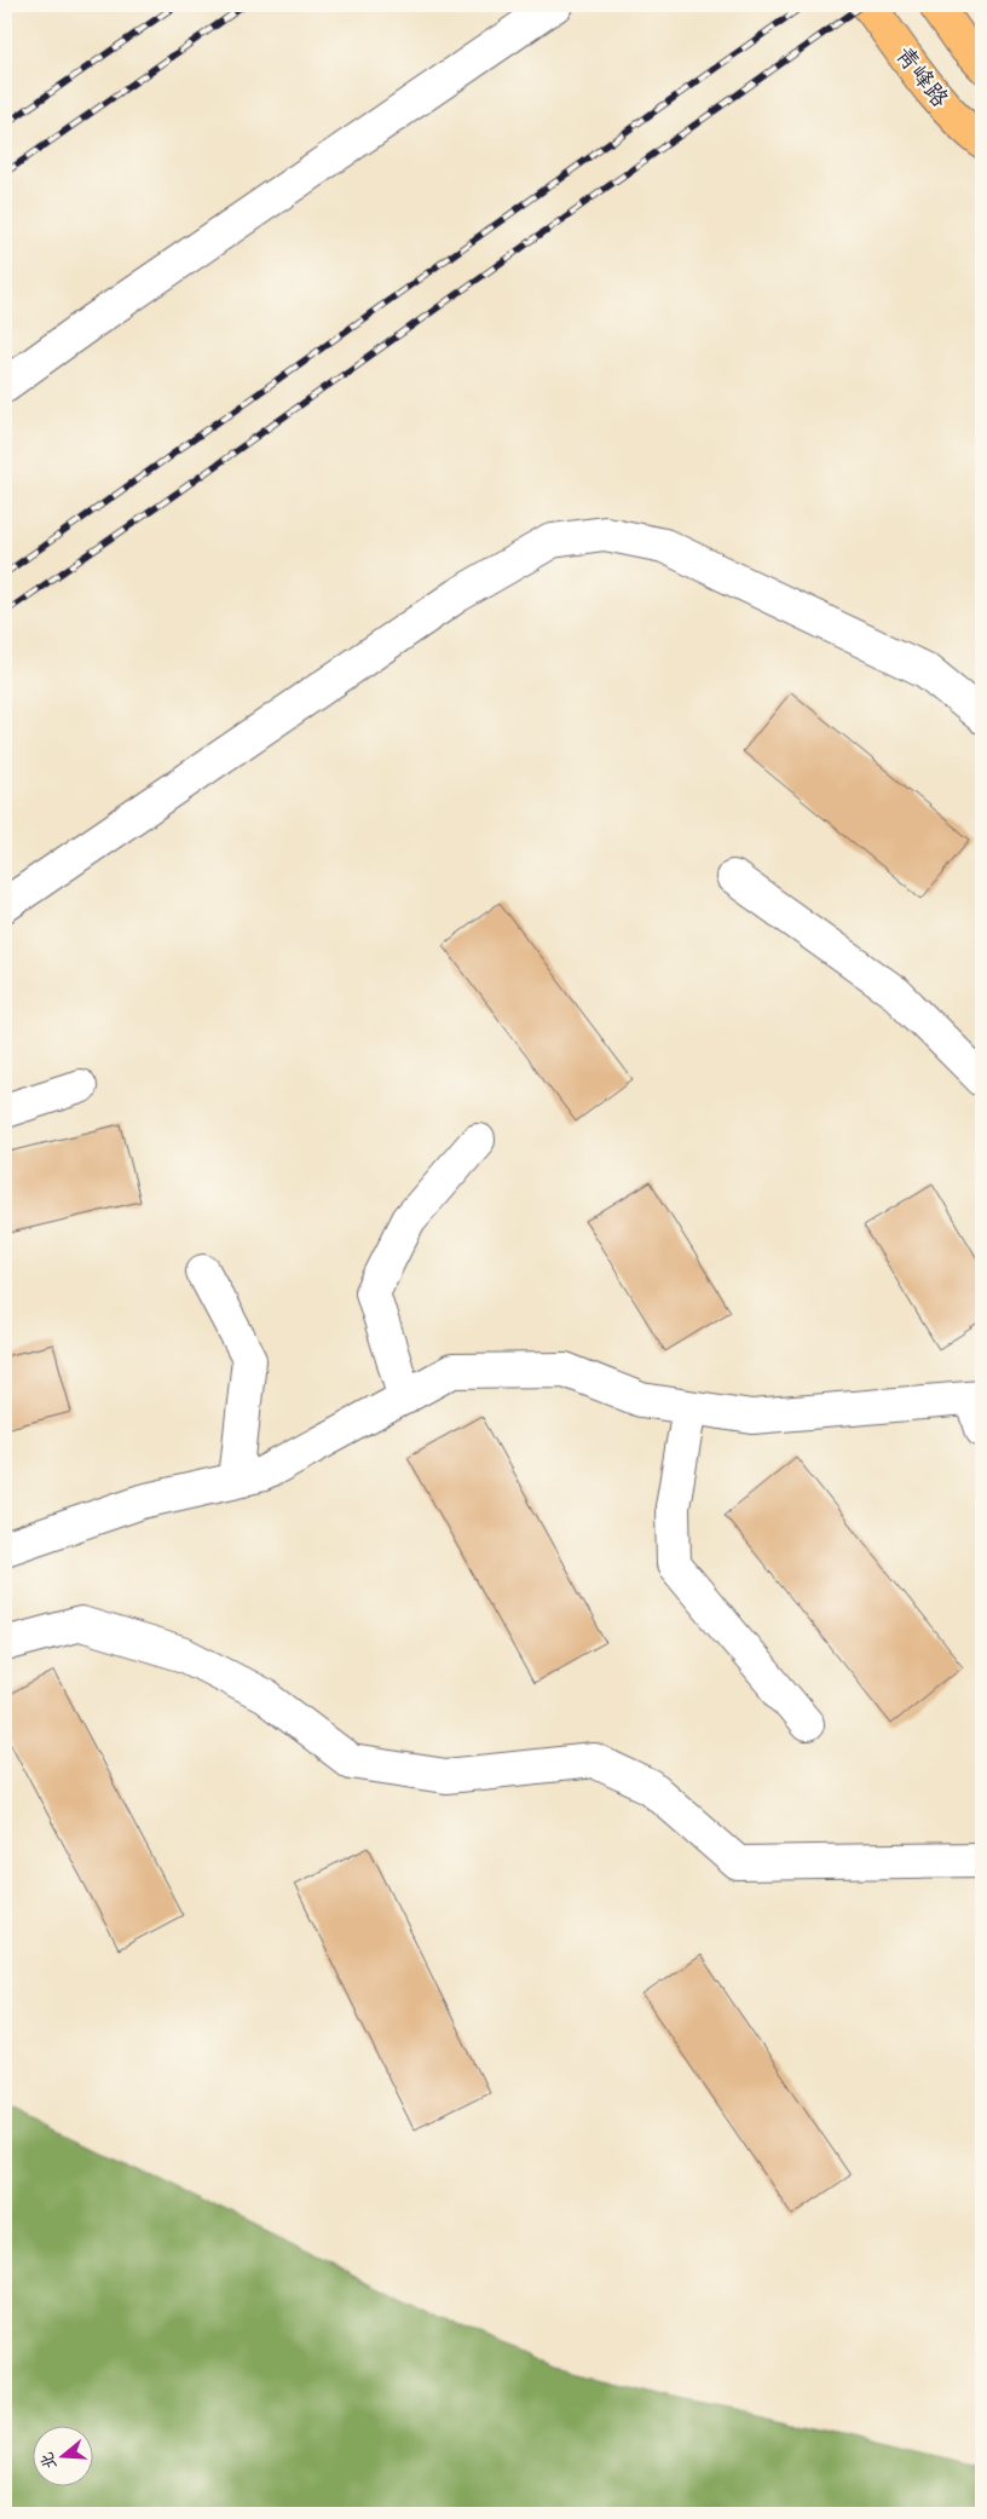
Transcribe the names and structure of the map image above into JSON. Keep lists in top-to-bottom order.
{
  "streets": {
    "main road": ["青峰路"]
  },
  "north": "left"
}
